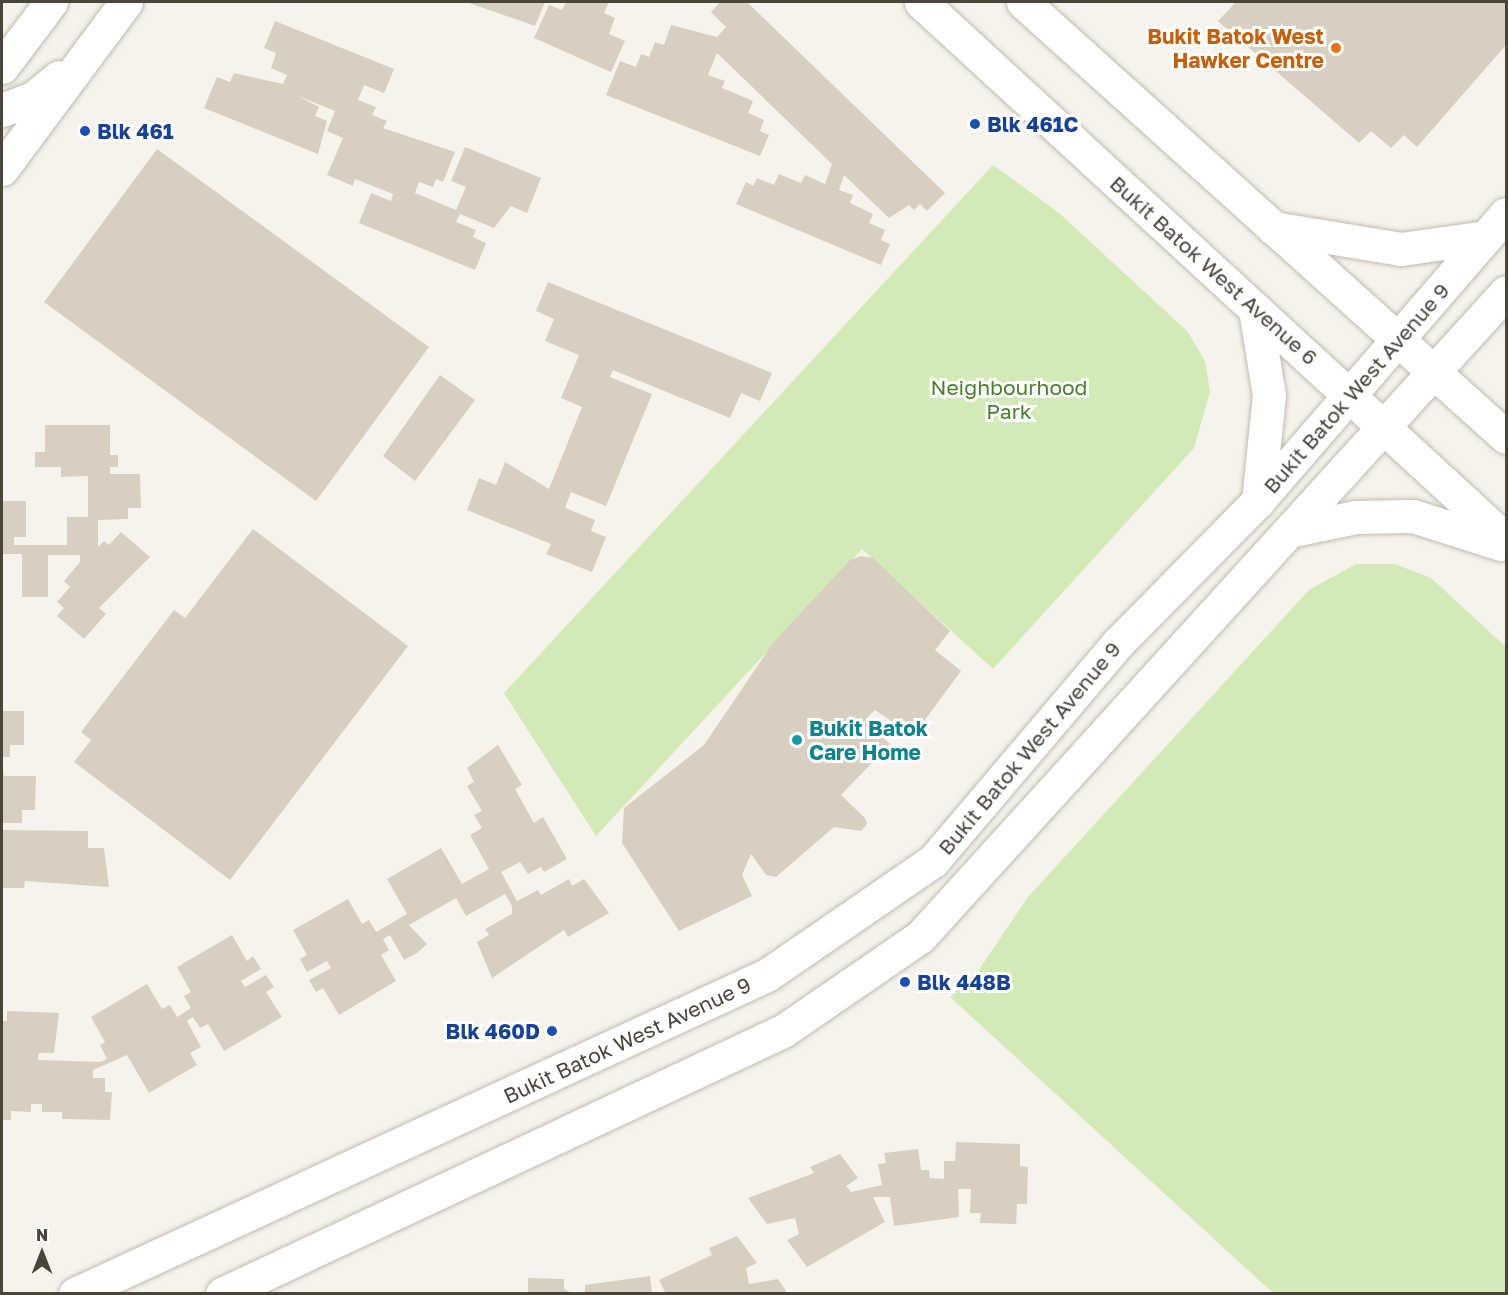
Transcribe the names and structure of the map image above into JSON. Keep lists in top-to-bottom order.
{
  "streets": {
    "street": ["Bukit Batok West Avenue 6", "Bukit Batok West Avenue 9"]
  },
  "crossings": [
    ["Bukit Batok West Avenue 6", "Bukit Batok West Avenue 9"]
  ],
  "parks": ["Neighbourhood Park"],
  "places": [
    "Bukit Batok West Hawker Centre",
    "Blk 461C",
    "Blk 461",
    "Bukit Batok Care Home",
    "Blk 448B",
    "Blk 460D"
  ],
  "north": "top"
}
